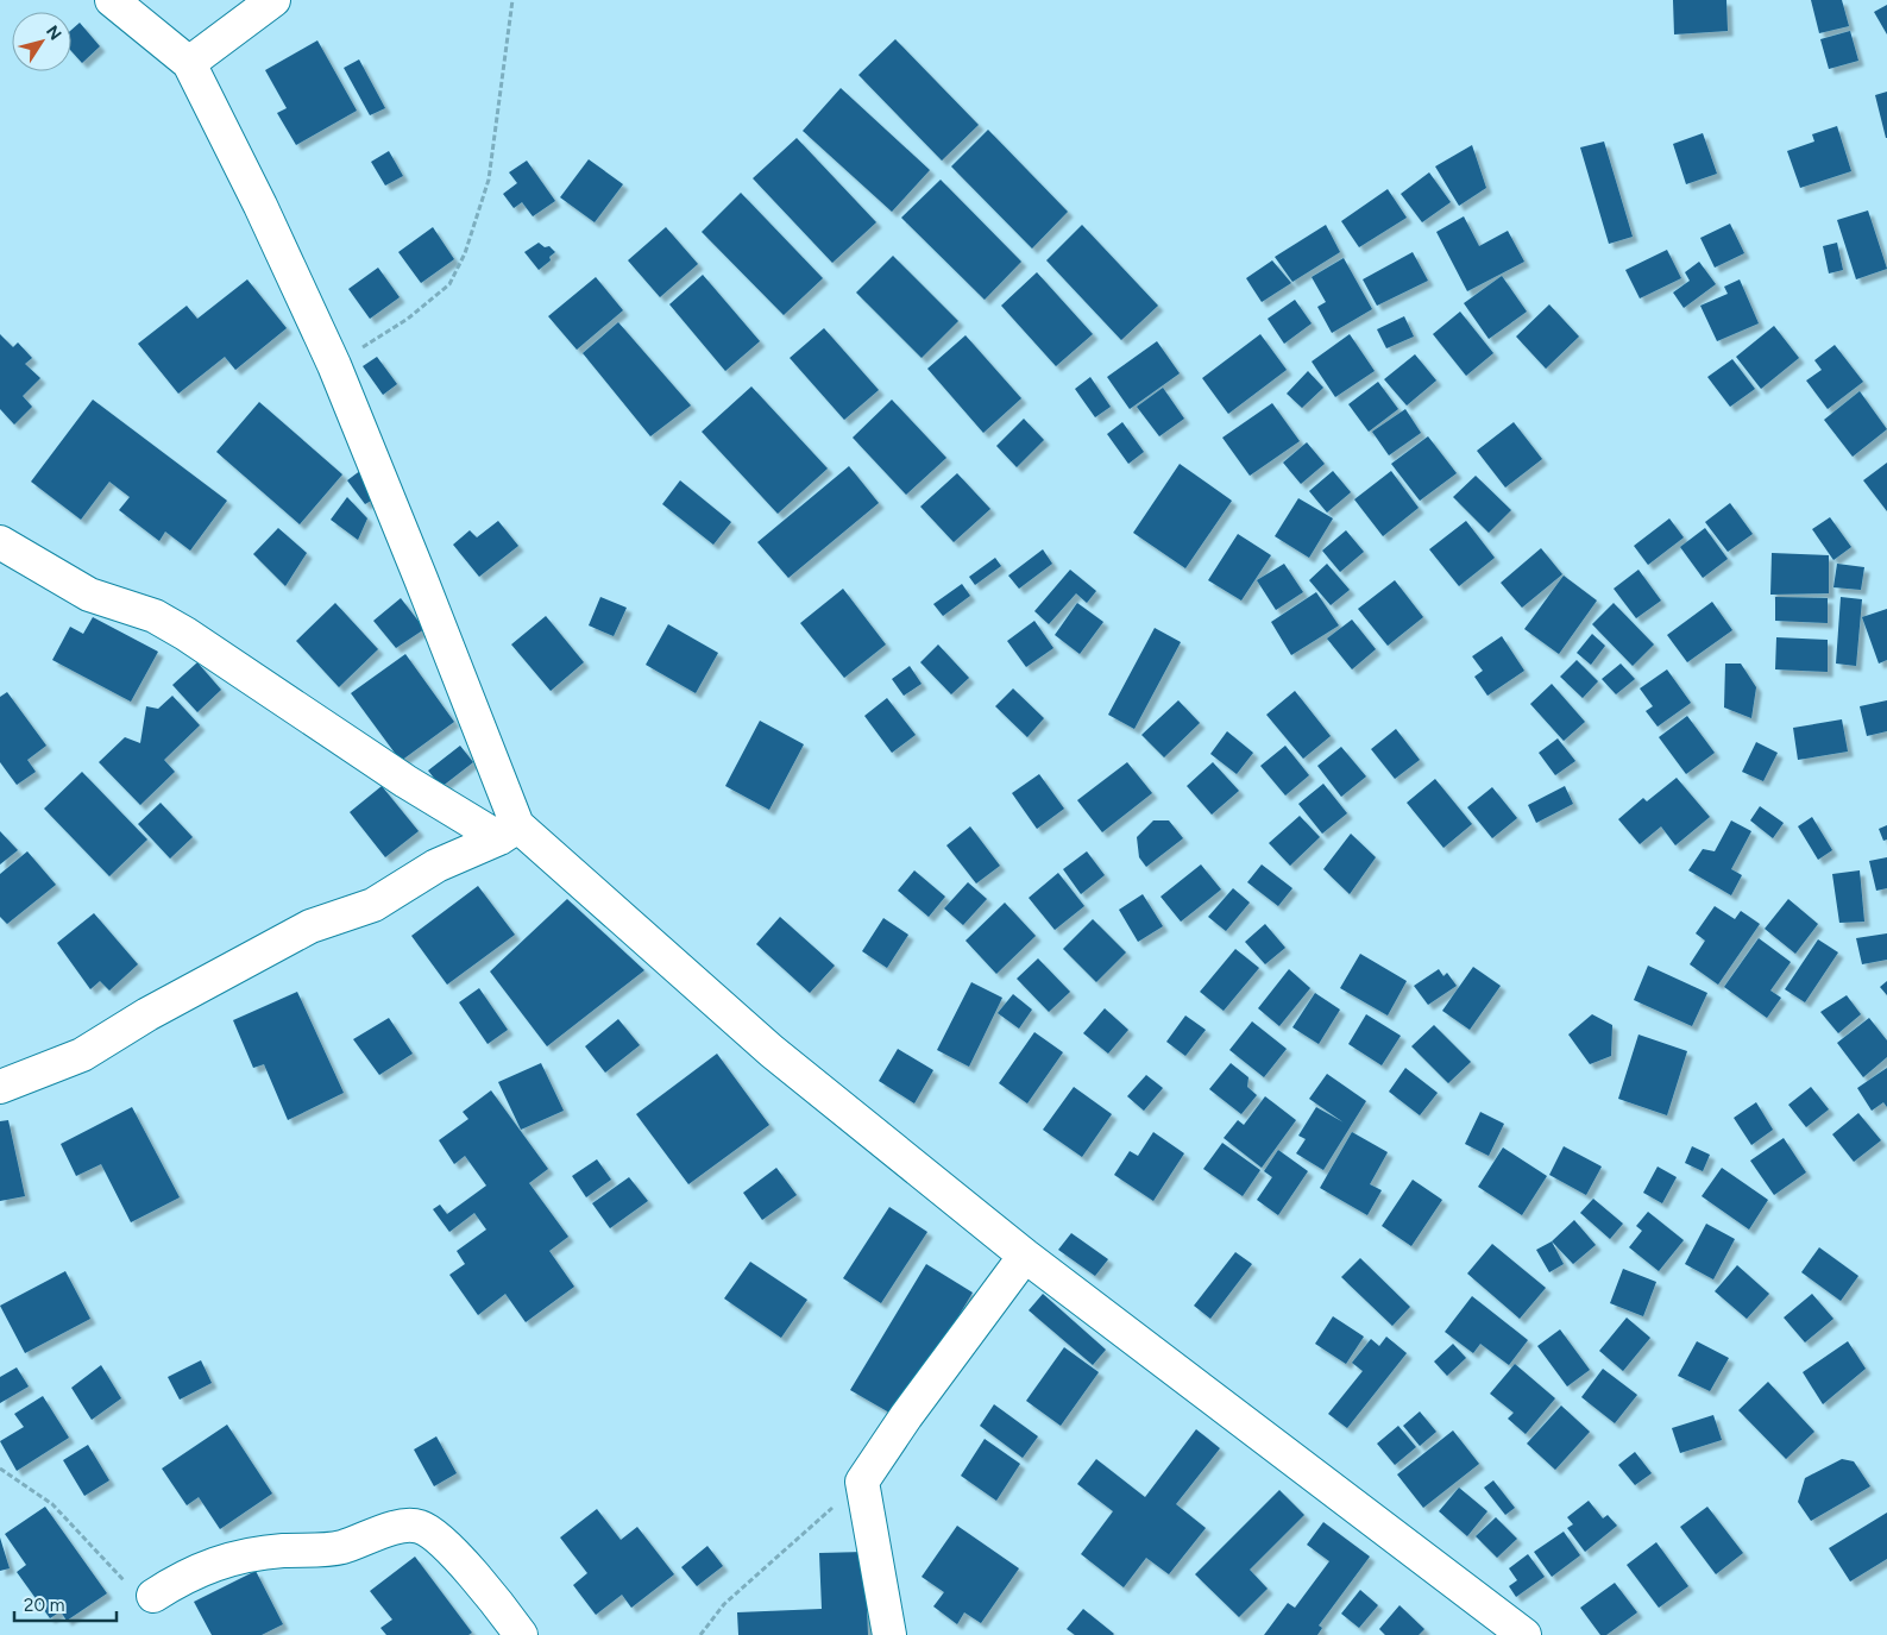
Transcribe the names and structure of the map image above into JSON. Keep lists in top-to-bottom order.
{
  "scale_bar": "20 m",
  "north": "top right"
}
